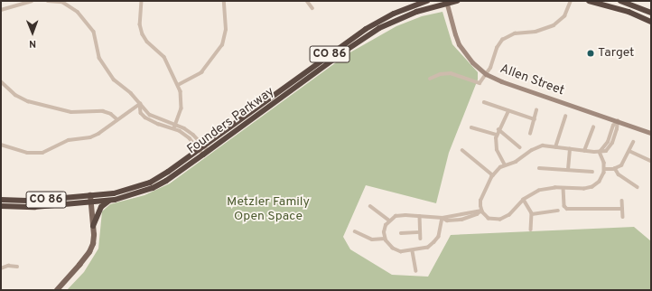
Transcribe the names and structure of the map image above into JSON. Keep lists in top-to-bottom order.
{
  "streets": {
    "highway": ["CO 86", "Founders Parkway"],
    "street": ["Allen Street"]
  },
  "crossings": [
    ["Allen Street", "Founders Parkway"]
  ],
  "parks": ["Metzler Family Open Space"],
  "places": ["Target"],
  "north": "bottom"
}
